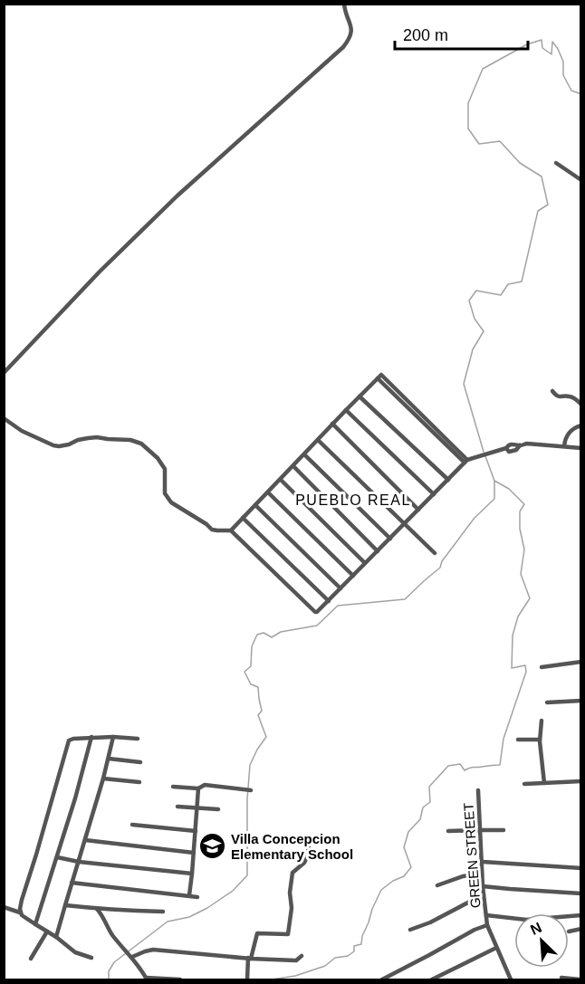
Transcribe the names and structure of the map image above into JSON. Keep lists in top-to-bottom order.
{
  "streets": {
    "street": ["GREEN STREET"]
  },
  "districts": ["PUEBLO REAL"],
  "places": {
    "school or university": ["Villa Concepcion Elementary School"]
  },
  "scale_bar": "200 m",
  "north": "top left"
}
